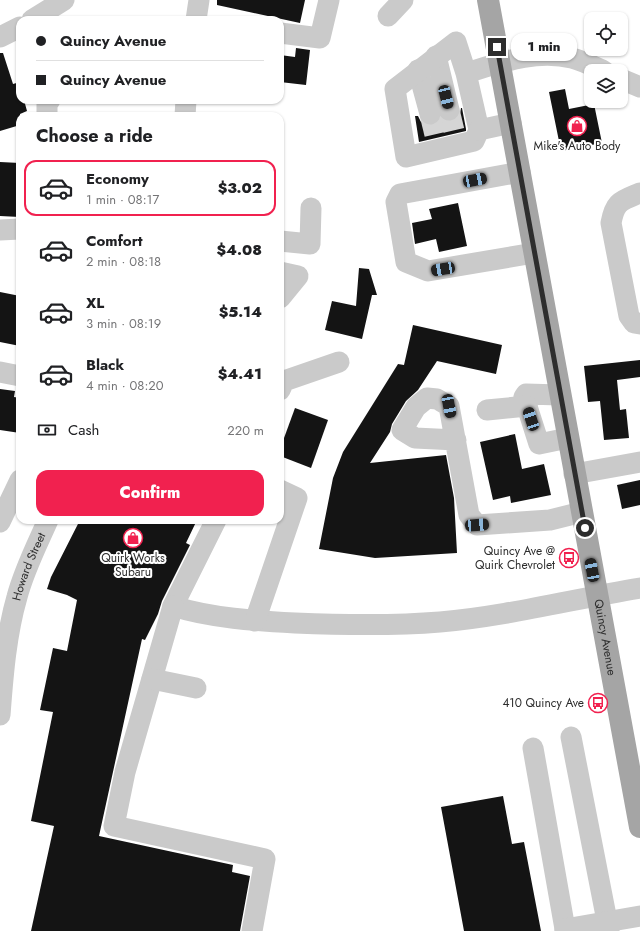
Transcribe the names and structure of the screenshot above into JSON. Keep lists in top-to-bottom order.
{
  "streets": {
    "main road": ["Quincy Avenue"],
    "street": ["Howard Street"]
  },
  "places": {
    "shop": ["Mike's Auto Body", "Quirk Works Subaru"],
    "bus stop": ["Quincy Ave @ Quirk Chevrolet", "410 Quincy Ave"]
  },
  "page": {
    "banner": ["Quincy Avenue", "Quincy Avenue"],
    "bubble": "1 min",
    "heading": "Choose a ride",
    "list": [
      {
        "name": "Economy",
        "note": "1 min · 08:17",
        "value": "$3.02"
      },
      {
        "name": "Comfort",
        "note": "2 min · 08:18",
        "value": "$4.08"
      },
      {
        "name": "XL",
        "note": "3 min · 08:19",
        "value": "$5.14"
      },
      {
        "name": "Black",
        "note": "4 min · 08:20",
        "value": "$4.41"
      }
    ],
    "pay": ["Cash", "220 m"],
    "buttons": "Confirm"
  }
}
